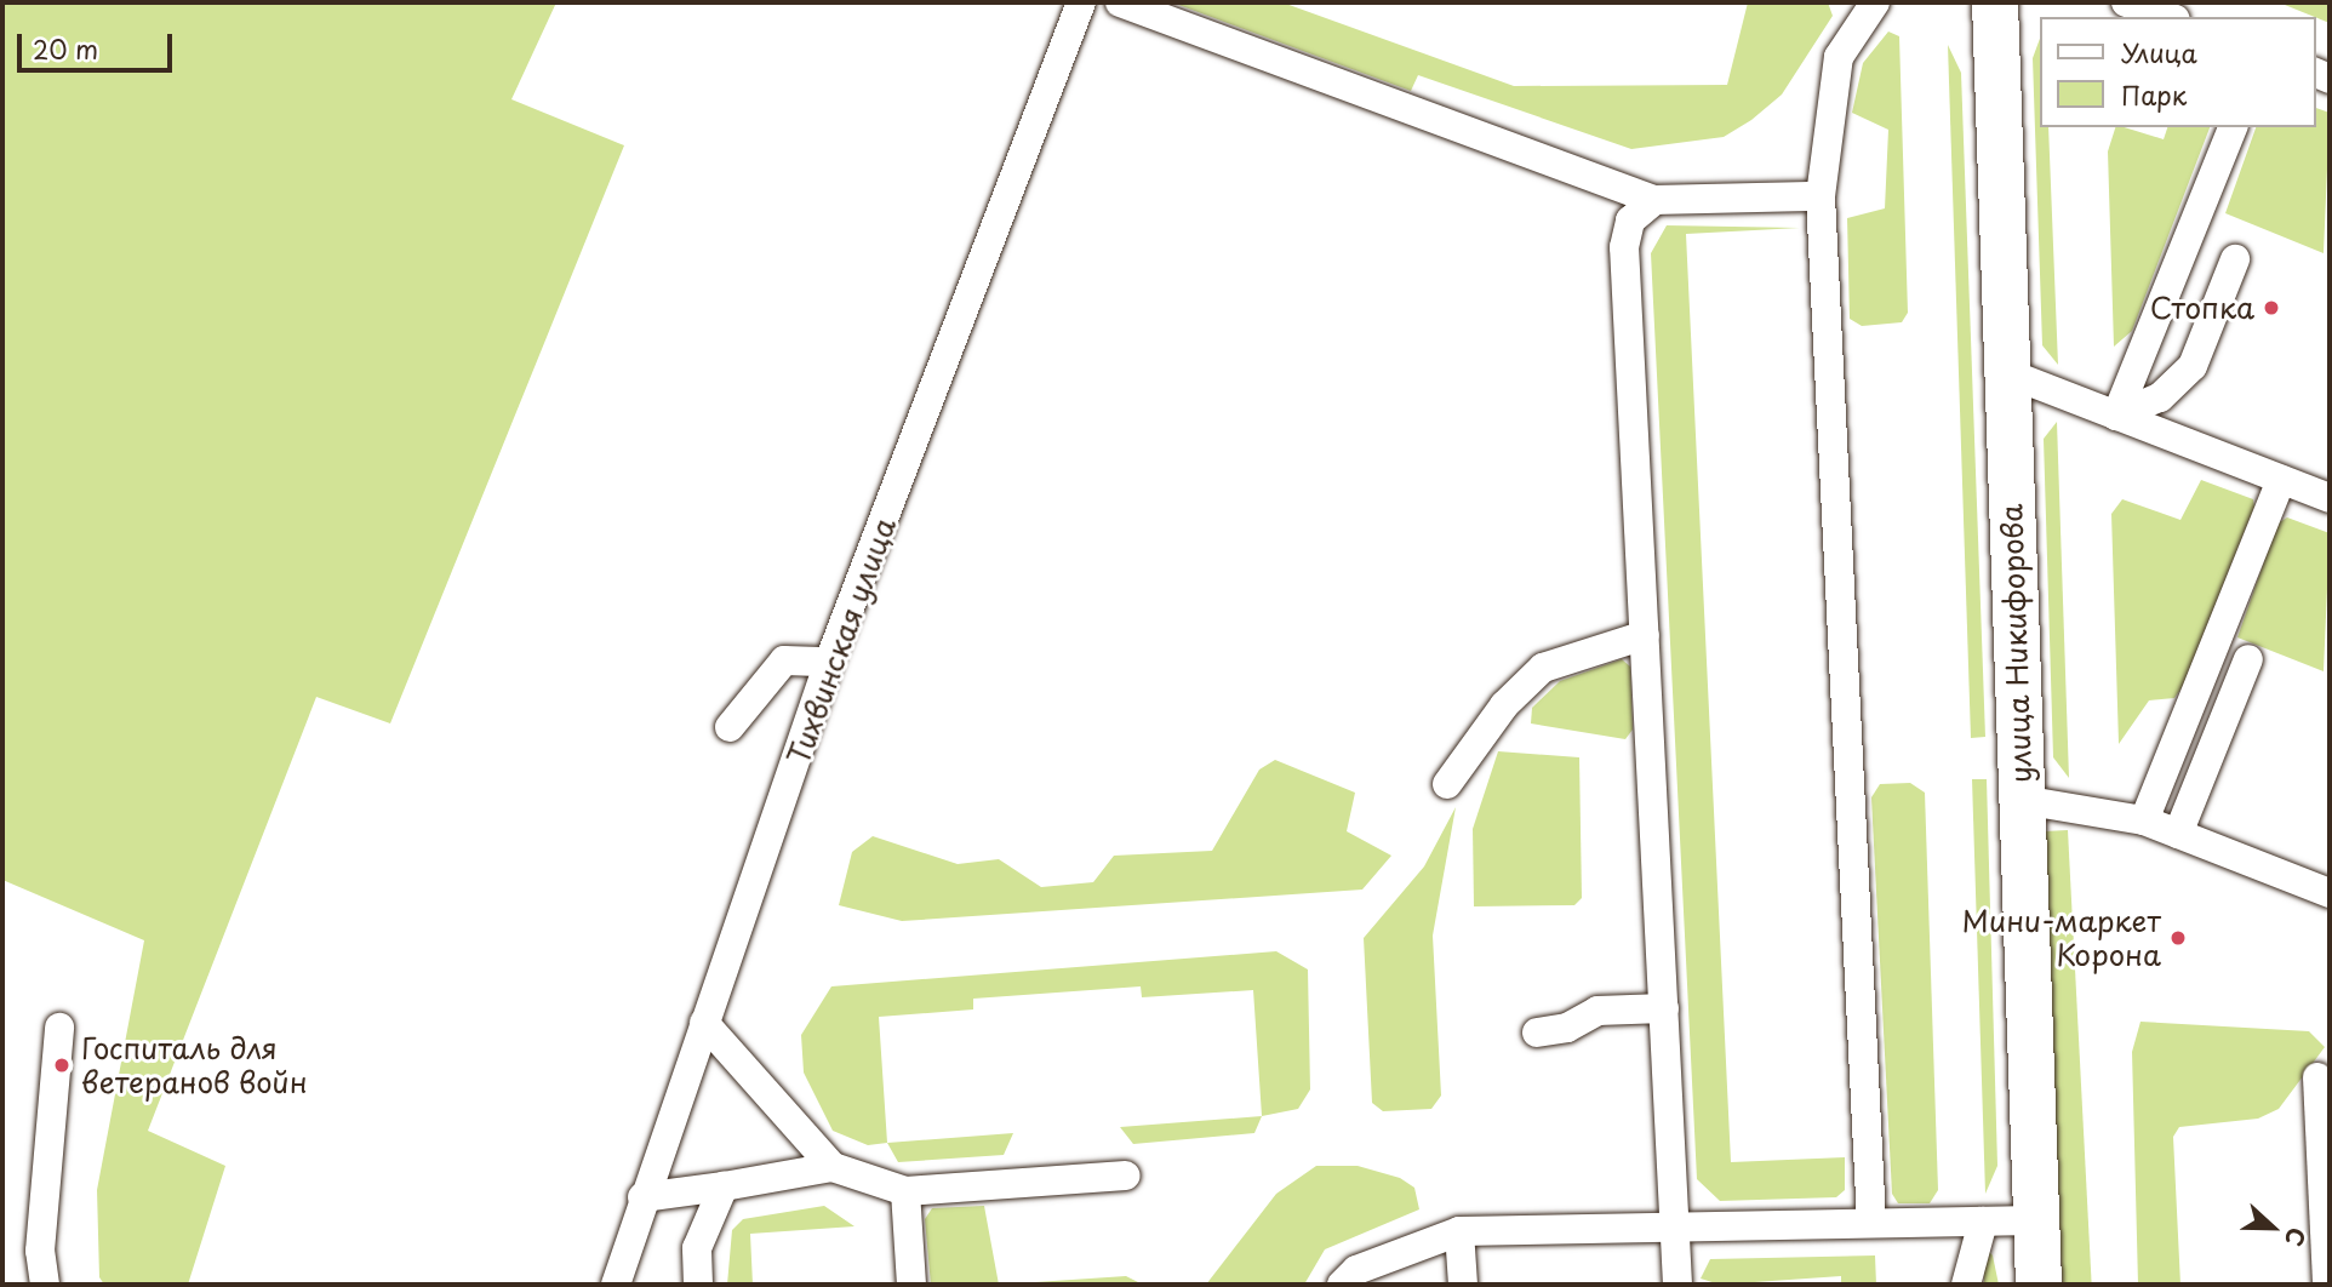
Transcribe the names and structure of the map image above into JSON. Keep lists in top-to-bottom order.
{
  "streets": {
    "main road": ["улица Никифорова"],
    "lane": ["Тихвинская улица"]
  },
  "places": ["Стопка", "Мини-маркет Корона", "Госпиталь для ветеранов войн"],
  "legend": ["Улица", "Парк"],
  "scale_bar": "20 m",
  "north": "right"
}
